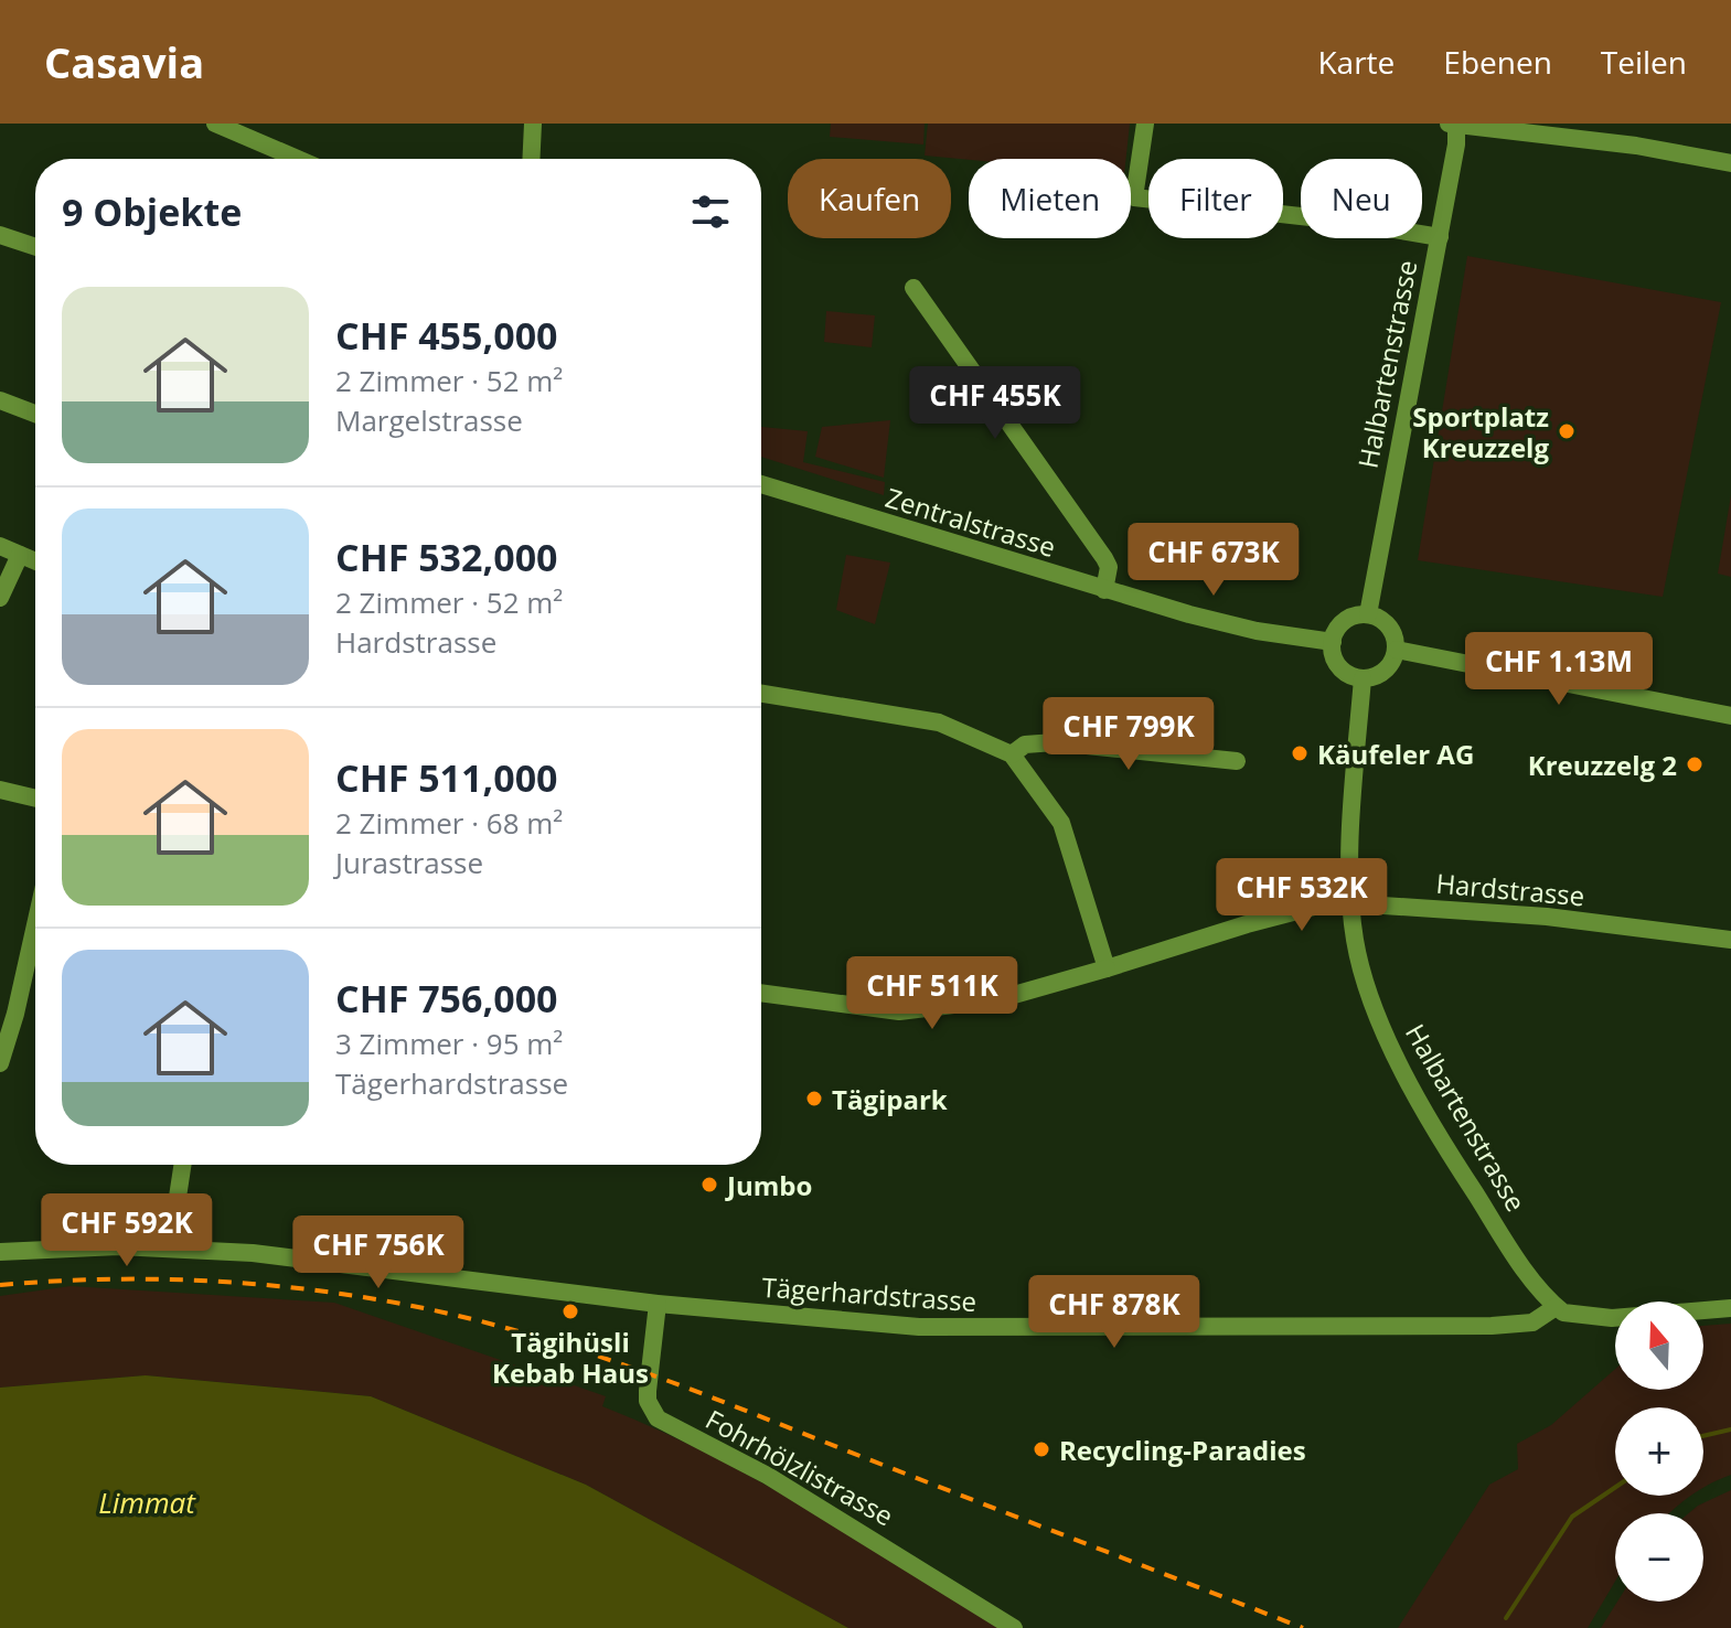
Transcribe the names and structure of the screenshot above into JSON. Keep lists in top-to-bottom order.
{
  "streets": {
    "street": [
      "Halbartenstrasse",
      "Zentralstrasse",
      "Hardstrasse",
      "Tägerhardstrasse",
      "Fohrhölzlistrasse"
    ]
  },
  "crossings": [
    ["Halbartenstrasse", "Zentralstrasse"],
    ["Halbartenstrasse", "Hardstrasse"],
    ["Halbartenstrasse", "Tägerhardstrasse"],
    ["Tägerhardstrasse", "Fohrhölzlistrasse"]
  ],
  "water": ["Limmat"],
  "places": [
    "Sportplatz Kreuzzelg",
    "Käufeler AG",
    "Kreuzzelg 2",
    "Tägipark",
    "Jumbo",
    "Tägihüsli Kebab Haus",
    "Recycling-Paradies"
  ],
  "north": "top",
  "page": {
    "header": "Casavia",
    "nav": ["Karte", "Ebenen", "Teilen"],
    "chip": [
      "Kaufen",
      "Mieten",
      "Filter",
      "Neu"
    ],
    "heading": "9 Objekte",
    "list": [
      {
        "name": "CHF 455,000",
        "note": "2 Zimmer · 52 m² · Margelstrasse"
      },
      {
        "name": "CHF 532,000",
        "note": "2 Zimmer · 52 m² · Hardstrasse"
      },
      {
        "name": "CHF 511,000",
        "note": "2 Zimmer · 68 m² · Jurastrasse"
      },
      {
        "name": "CHF 756,000",
        "note": "3 Zimmer · 95 m² · Tägerhardstrasse"
      }
    ],
    "price": [
      "CHF 455K",
      "CHF 673K",
      "CHF 1.13M",
      "CHF 799K",
      "CHF 532K",
      "CHF 511K",
      "CHF 592K",
      "CHF 756K",
      "CHF 878K"
    ],
    "map_buttons": ["+", "−"]
  }
}
